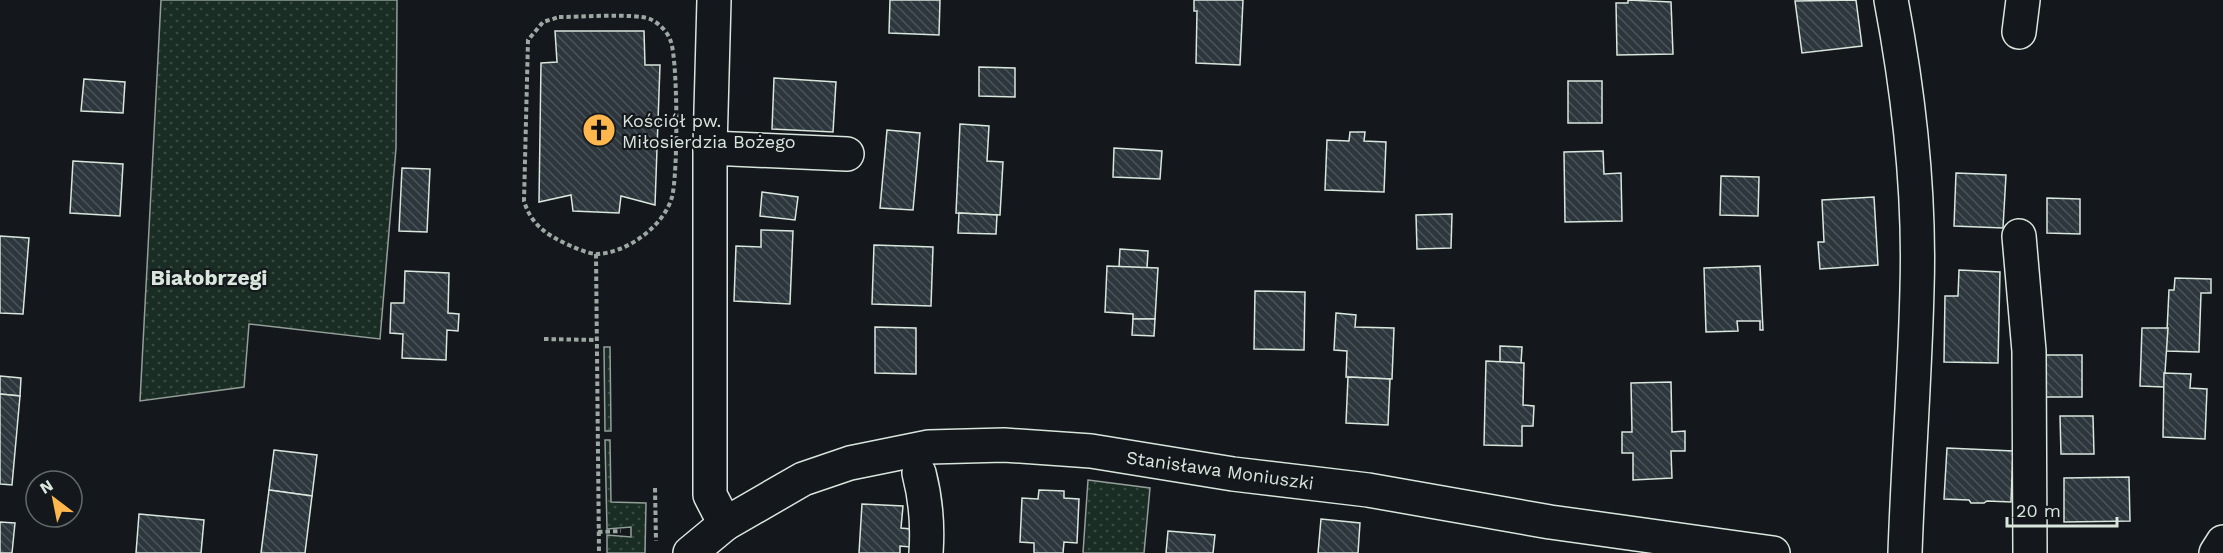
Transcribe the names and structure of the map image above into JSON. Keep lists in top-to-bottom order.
{
  "streets": {
    "street": ["Stanisława Moniuszki"]
  },
  "districts": ["Białobrzegi"],
  "places": {
    "church": ["Kościół pw. Miłosierdzia Bożego"]
  },
  "scale_bar": "20 m",
  "north": "top left"
}
